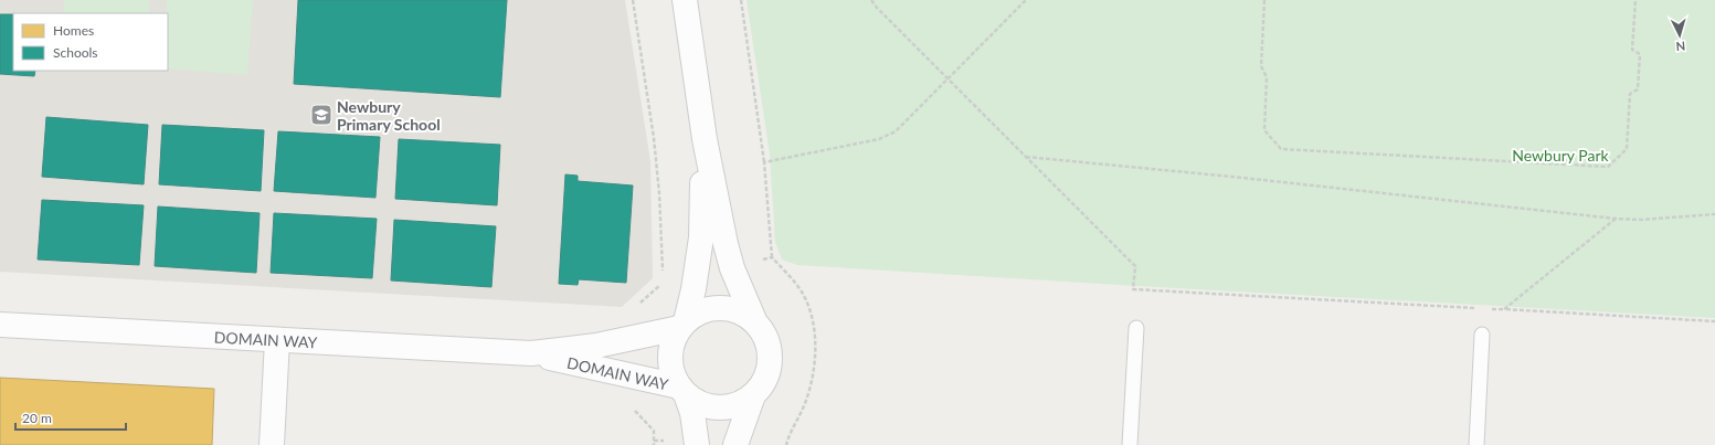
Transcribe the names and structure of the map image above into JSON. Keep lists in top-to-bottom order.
{
  "streets": {
    "street": ["DOMAIN WAY"]
  },
  "parks": ["Newbury Park"],
  "places": {
    "school or university": ["Newbury Primary School"]
  },
  "legend": ["Homes", "Schools"],
  "scale_bar": "20 m",
  "north": "bottom"
}
